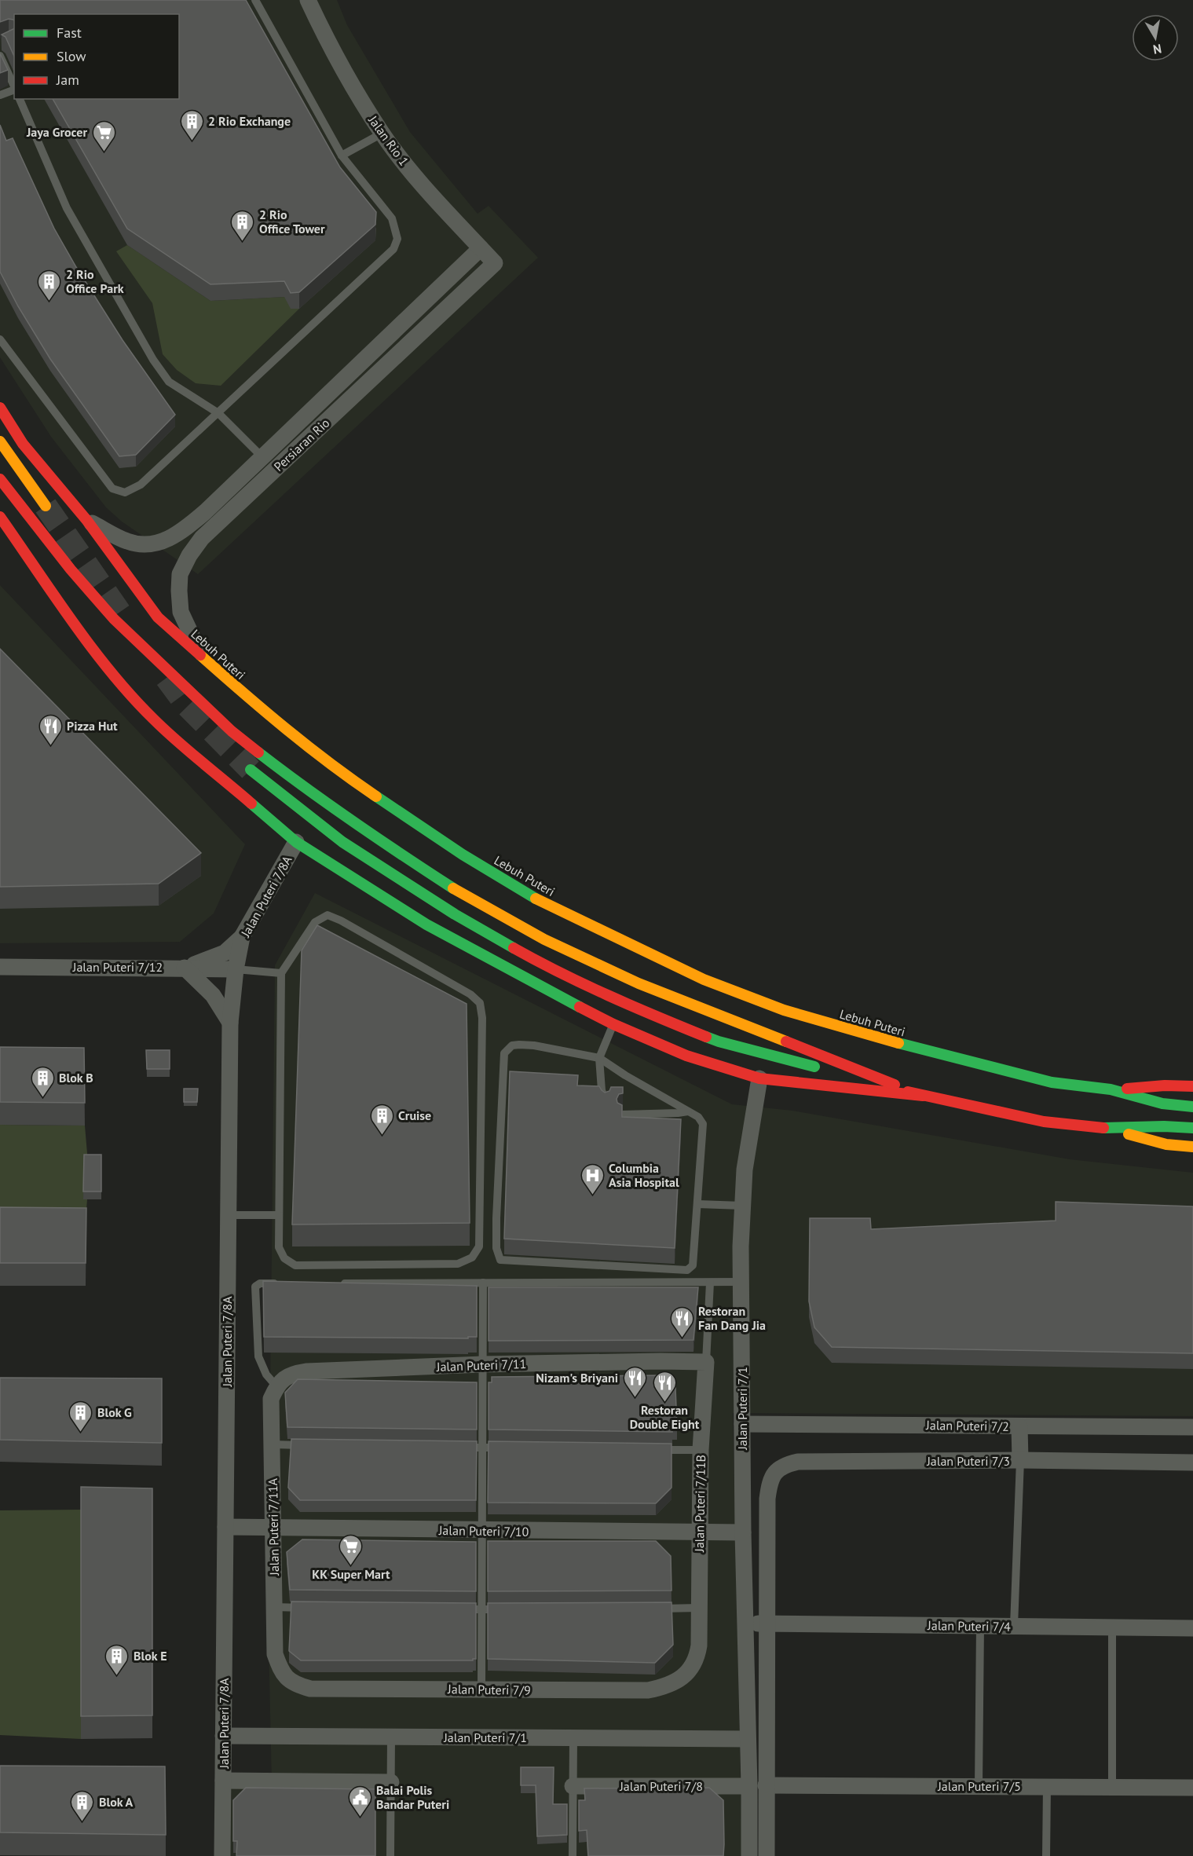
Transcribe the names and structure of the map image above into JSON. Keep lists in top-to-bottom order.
{
  "streets": {
    "main road": ["Lebuh Puteri"],
    "street": [
      "Jalan Rio 1",
      "Persiaran Rio",
      "Jalan Puteri 7/8A",
      "Jalan Puteri 7/12",
      "Jalan Puteri 7/11",
      "Jalan Puteri 7/1",
      "Jalan Puteri 7/2",
      "Jalan Puteri 7/3",
      "Jalan Puteri 7/11B",
      "Jalan Puteri 7/11A",
      "Jalan Puteri 7/10",
      "Jalan Puteri 7/4",
      "Jalan Puteri 7/9",
      "Jalan Puteri 7/8",
      "Jalan Puteri 7/5"
    ]
  },
  "crossings": [
    ["Jalan Rio 1", "Persiaran Rio"],
    ["Persiaran Rio", "Lebuh Puteri"],
    ["Jalan Puteri 7/8A", "Jalan Puteri 7/12"],
    ["Jalan Puteri 7/8A", "Jalan Puteri 7/1"],
    ["Jalan Puteri 7/8A", "Jalan Puteri 7/10"],
    ["Jalan Puteri 7/11", "Jalan Puteri 7/11B"],
    ["Jalan Puteri 7/11", "Jalan Puteri 7/11A"],
    ["Jalan Puteri 7/1", "Jalan Puteri 7/2"],
    ["Jalan Puteri 7/1", "Jalan Puteri 7/10"],
    ["Jalan Puteri 7/1", "Jalan Puteri 7/4"],
    ["Jalan Puteri 7/1", "Jalan Puteri 7/8"],
    ["Jalan Puteri 7/3", "Jalan Puteri 7/4"],
    ["Jalan Puteri 7/11B", "Jalan Puteri 7/10"],
    ["Jalan Puteri 7/11B", "Jalan Puteri 7/9"],
    ["Jalan Puteri 7/11A", "Jalan Puteri 7/10"],
    ["Jalan Puteri 7/11A", "Jalan Puteri 7/9"]
  ],
  "places": {
    "building": [
      "2 Rio Exchange",
      "2 Rio Office Tower",
      "2 Rio Office Park",
      "Blok B",
      "Cruise",
      "Blok G",
      "Blok E",
      "Blok A"
    ],
    "supermarket": ["Jaya Grocer", "KK Super Mart"],
    "restaurant": [
      "Pizza Hut",
      "Restoran Fan Dang Jia",
      "Nizam's Briyani",
      "Restoran Double Eight"
    ],
    "hospital": ["Columbia Asia Hospital"],
    "public building": ["Balai Polis Bandar Puteri"]
  },
  "legend": ["Fast", "Slow", "Jam"],
  "north": "bottom"
}
